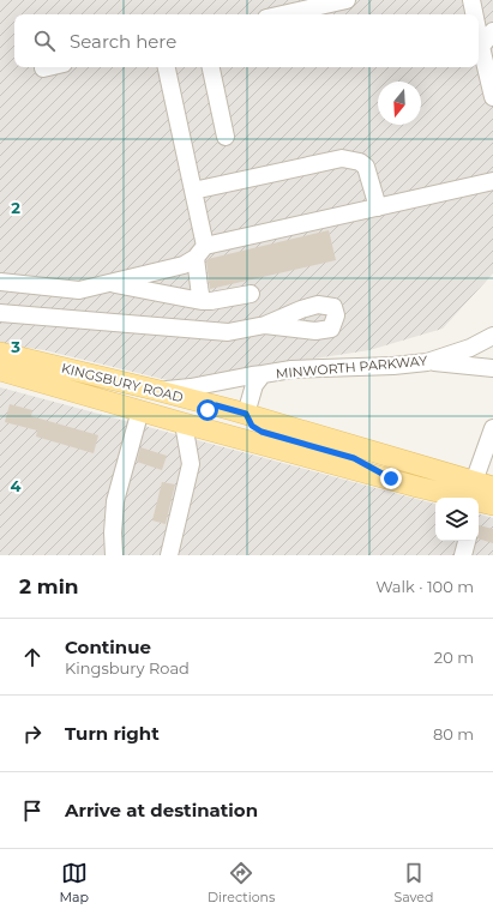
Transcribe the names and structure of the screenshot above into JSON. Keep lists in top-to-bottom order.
{
  "streets": {
    "main road": ["KINGSBURY ROAD"],
    "street": ["MINWORTH PARKWAY"]
  },
  "crossings": [
    ["MINWORTH PARKWAY", "KINGSBURY ROAD"]
  ],
  "north": "bottom",
  "page": {
    "search": "Search here",
    "heading": ["2 min", "Walk · 100 m"],
    "list": [
      ["Continue", "Kingsbury Road", "20 m"],
      ["Turn right", "80 m"],
      "Arrive at destination"
    ],
    "nav": ["Map", "Directions", "Saved"]
  },
  "grid": {
    "rows": ["2", "3", "4"]
  }
}
